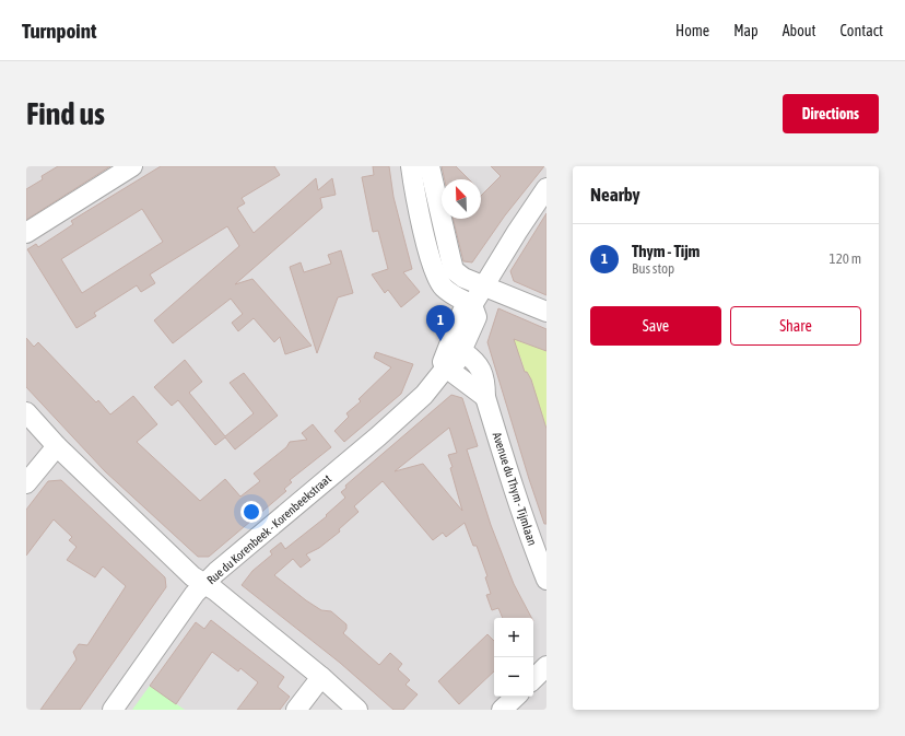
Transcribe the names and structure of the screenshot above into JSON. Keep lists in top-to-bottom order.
{
  "streets": {
    "street": ["Avenue du Thym - Tijmlaan", "Rue du Korenbeek - Korenbeekstraat"]
  },
  "crossings": [
    ["Avenue du Thym - Tijmlaan", "Rue du Korenbeek - Korenbeekstraat"]
  ],
  "north": "top left",
  "page": {
    "header": "Turnpoint",
    "nav": [
      "Home",
      "Map",
      "About",
      "Contact"
    ],
    "buttons": [
      "Directions",
      ["Save", "Share"]
    ],
    "title": "Find us",
    "heading": "Nearby",
    "list": [
      {
        "mark": "1",
        "name": "Thym - Tijm",
        "note": "Bus stop",
        "value": "120 m"
      }
    ],
    "pins": "1",
    "map_buttons": ["+", "−"]
  }
}
